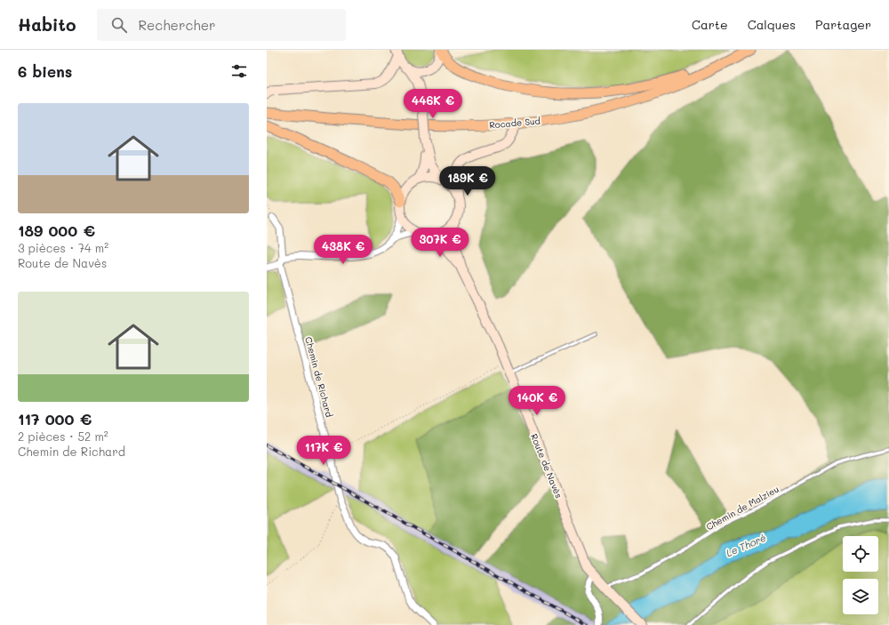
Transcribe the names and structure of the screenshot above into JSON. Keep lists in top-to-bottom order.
{
  "streets": {
    "main road": ["Rocade Sud", "Route de Navès"],
    "street": ["Chemin de Richard"],
    "lane": ["Chemin de Malzieu"]
  },
  "crossings": [
    ["Rocade Sud", "Route de Navès"],
    ["Route de Navès", "Chemin de Malzieu"]
  ],
  "water": ["Le Thoré"],
  "page": {
    "header": "Habito",
    "search": "Rechercher",
    "nav": ["Carte", "Calques", "Partager"],
    "heading": "6 biens",
    "price": [
      "446K €",
      "189K €",
      "307K €",
      "438K €",
      "140K €",
      "117K €"
    ],
    "list": [
      {
        "name": "189 000 €",
        "note": "3 pièces · 74 m² · Route de Navès"
      },
      {
        "name": "117 000 €",
        "note": "2 pièces · 52 m² · Chemin de Richard"
      }
    ]
  }
}
